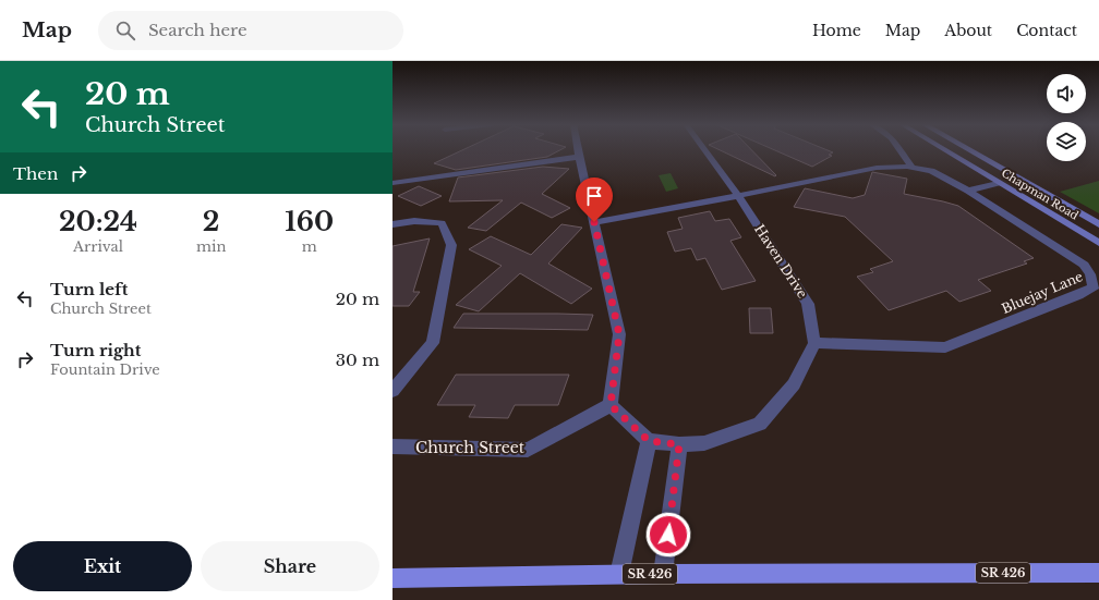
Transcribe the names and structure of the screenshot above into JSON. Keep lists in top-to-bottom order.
{
  "streets": {
    "main road": ["SR 426"],
    "street": [
      "Chapman Road",
      "Haven Drive",
      "Bluejay Lane",
      "Church Street"
    ]
  },
  "crossings": [
    ["Haven Drive", "Bluejay Lane"]
  ],
  "page": {
    "header": "Map",
    "search": "Search here",
    "nav": [
      "Home",
      "Map",
      "About",
      "Contact"
    ],
    "turn": ["20 m", "Church Street"],
    "then": "Then",
    "eta": [
      "20:24",
      "Arrival",
      "2",
      "min",
      "160",
      "m"
    ],
    "list": [
      {
        "name": "Turn left",
        "note": "Church Street",
        "value": "20 m"
      },
      {
        "name": "Turn right",
        "note": "Fountain Drive",
        "value": "30 m"
      }
    ],
    "buttons": ["Exit", "Share"]
  }
}
